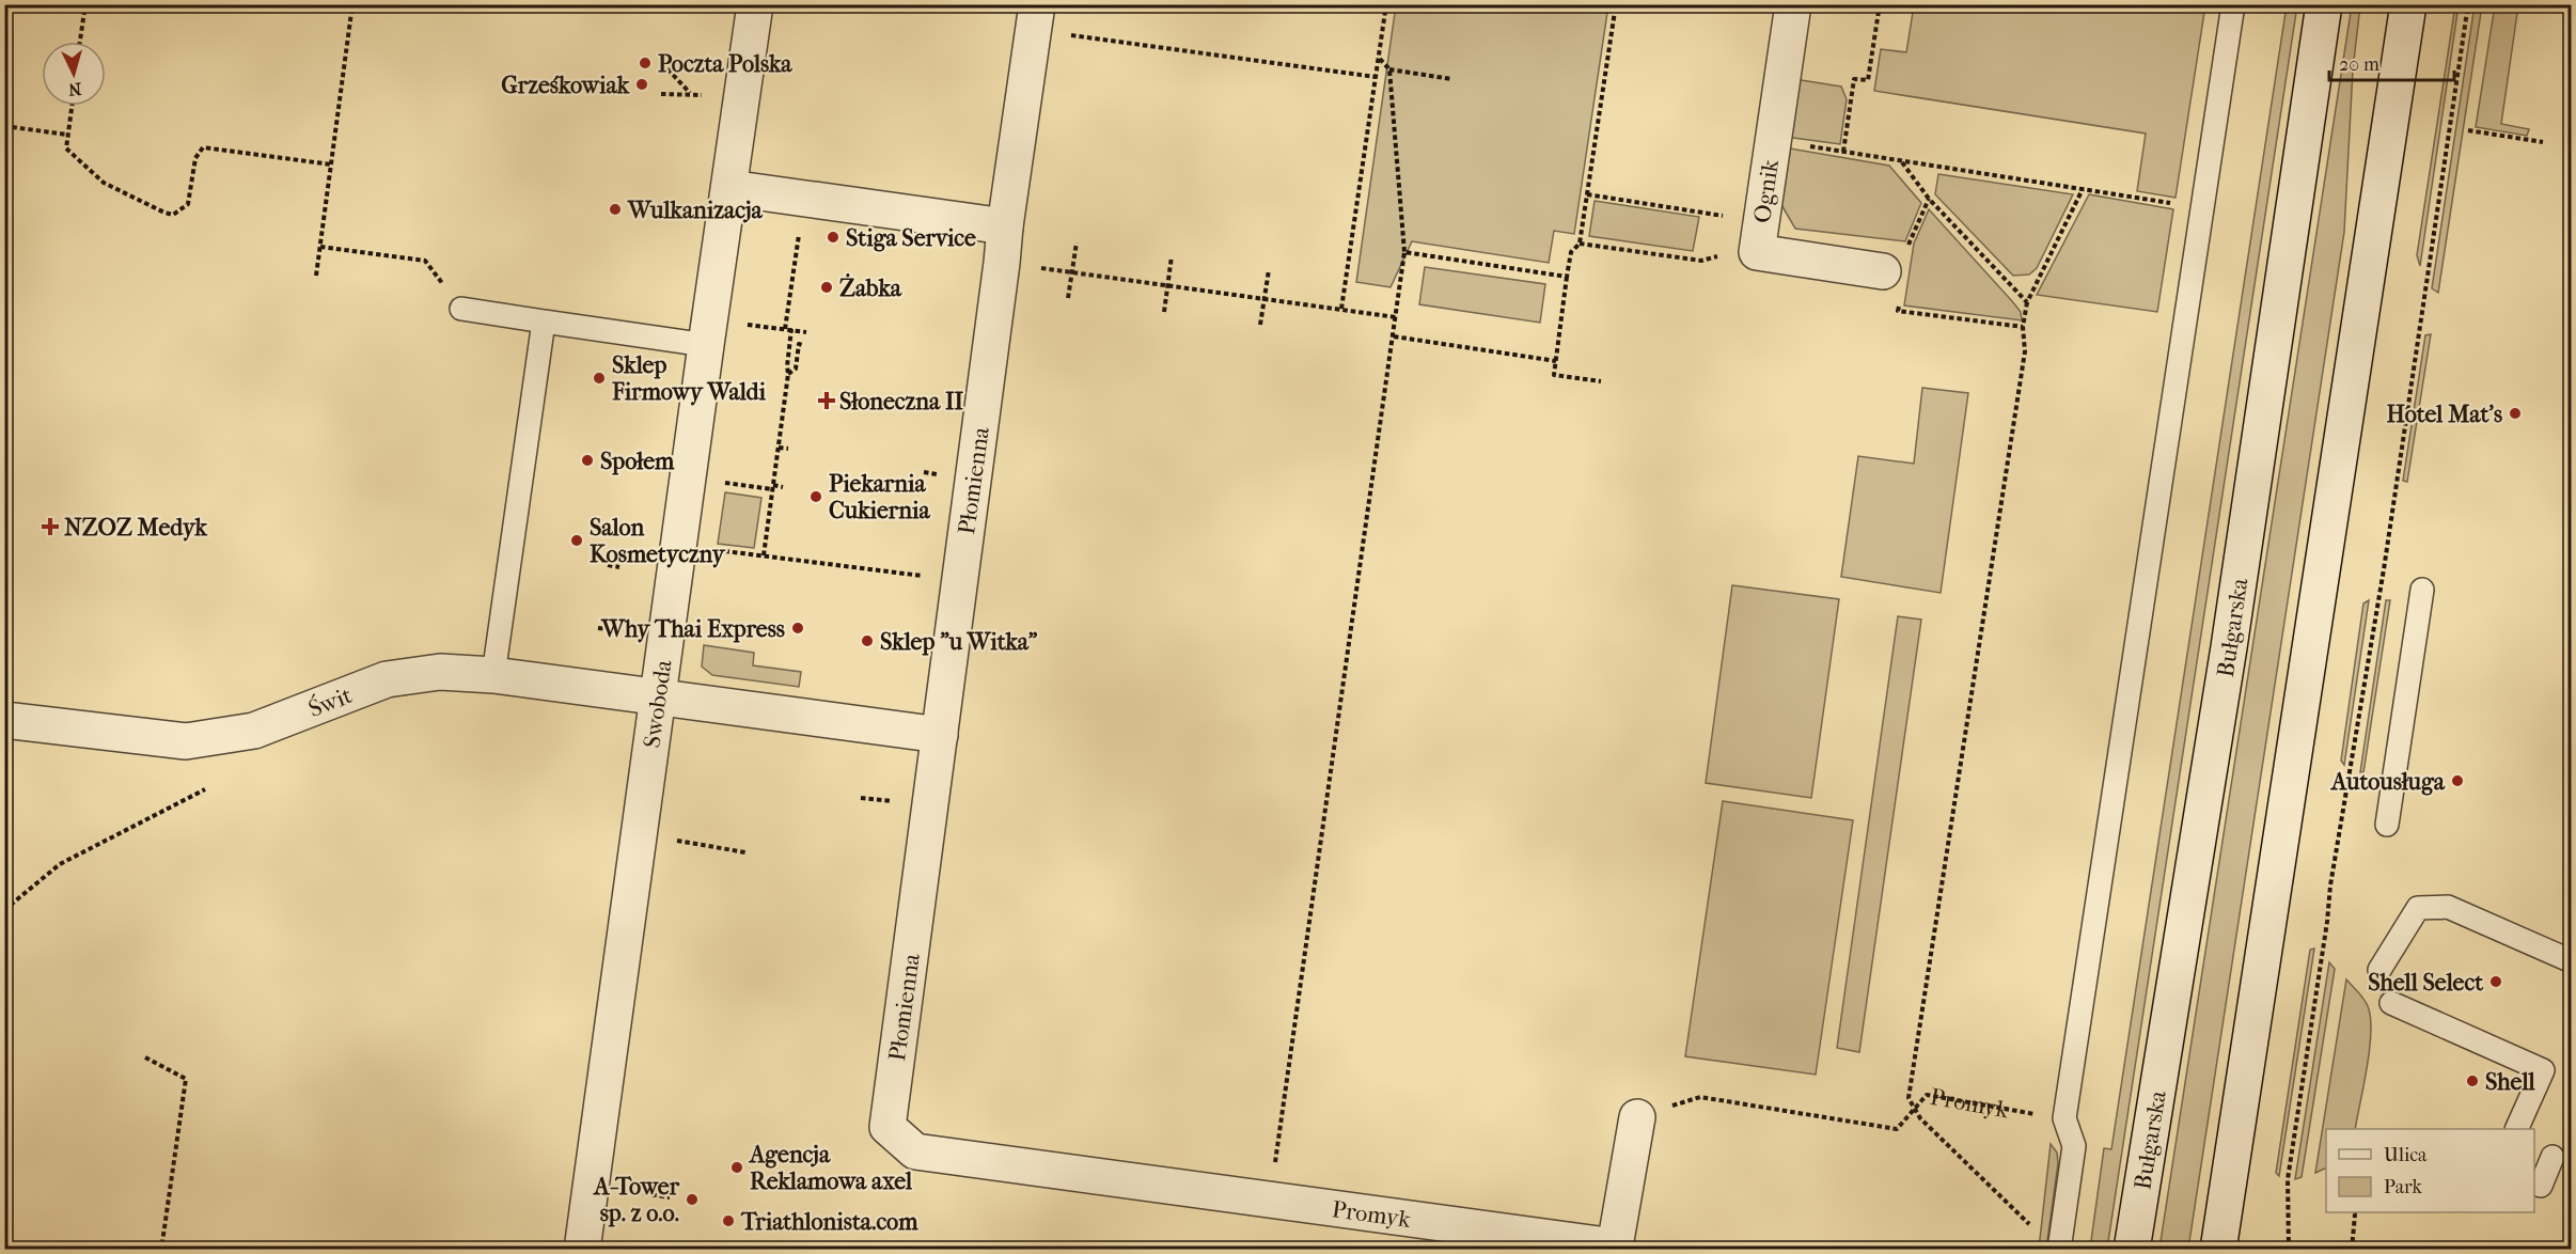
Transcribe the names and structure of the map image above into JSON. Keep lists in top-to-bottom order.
{
  "streets": {
    "street": [
      "Ognik",
      "Płomienna",
      "Bułgarska",
      "Świt",
      "Swoboda",
      "Promyk"
    ]
  },
  "crossings": [
    ["Płomienna", "Promyk"],
    ["Świt", "Swoboda"]
  ],
  "places": {
    "other": [
      "Poczta Polska",
      "Grześkowiak",
      "Wulkanizacja",
      "Stiga Service",
      "Żabka",
      "Sklep Firmowy Waldi",
      "Hotel Mat's",
      "Społem",
      "Piekarnia Cukiernia",
      "Salon Kosmetyczny",
      "Why Thai Express",
      "Sklep \"u Witka\"",
      "Autousługa",
      "Shell Select",
      "Shell",
      "Agencja Reklamowa axel",
      "A-Tower sp. z o.o.",
      "Triathlonista.com"
    ],
    "health": ["Słoneczna II", "NZOZ Medyk"]
  },
  "legend": ["Ulica", "Park"],
  "scale_bar": "20 m",
  "north": "bottom"
}
